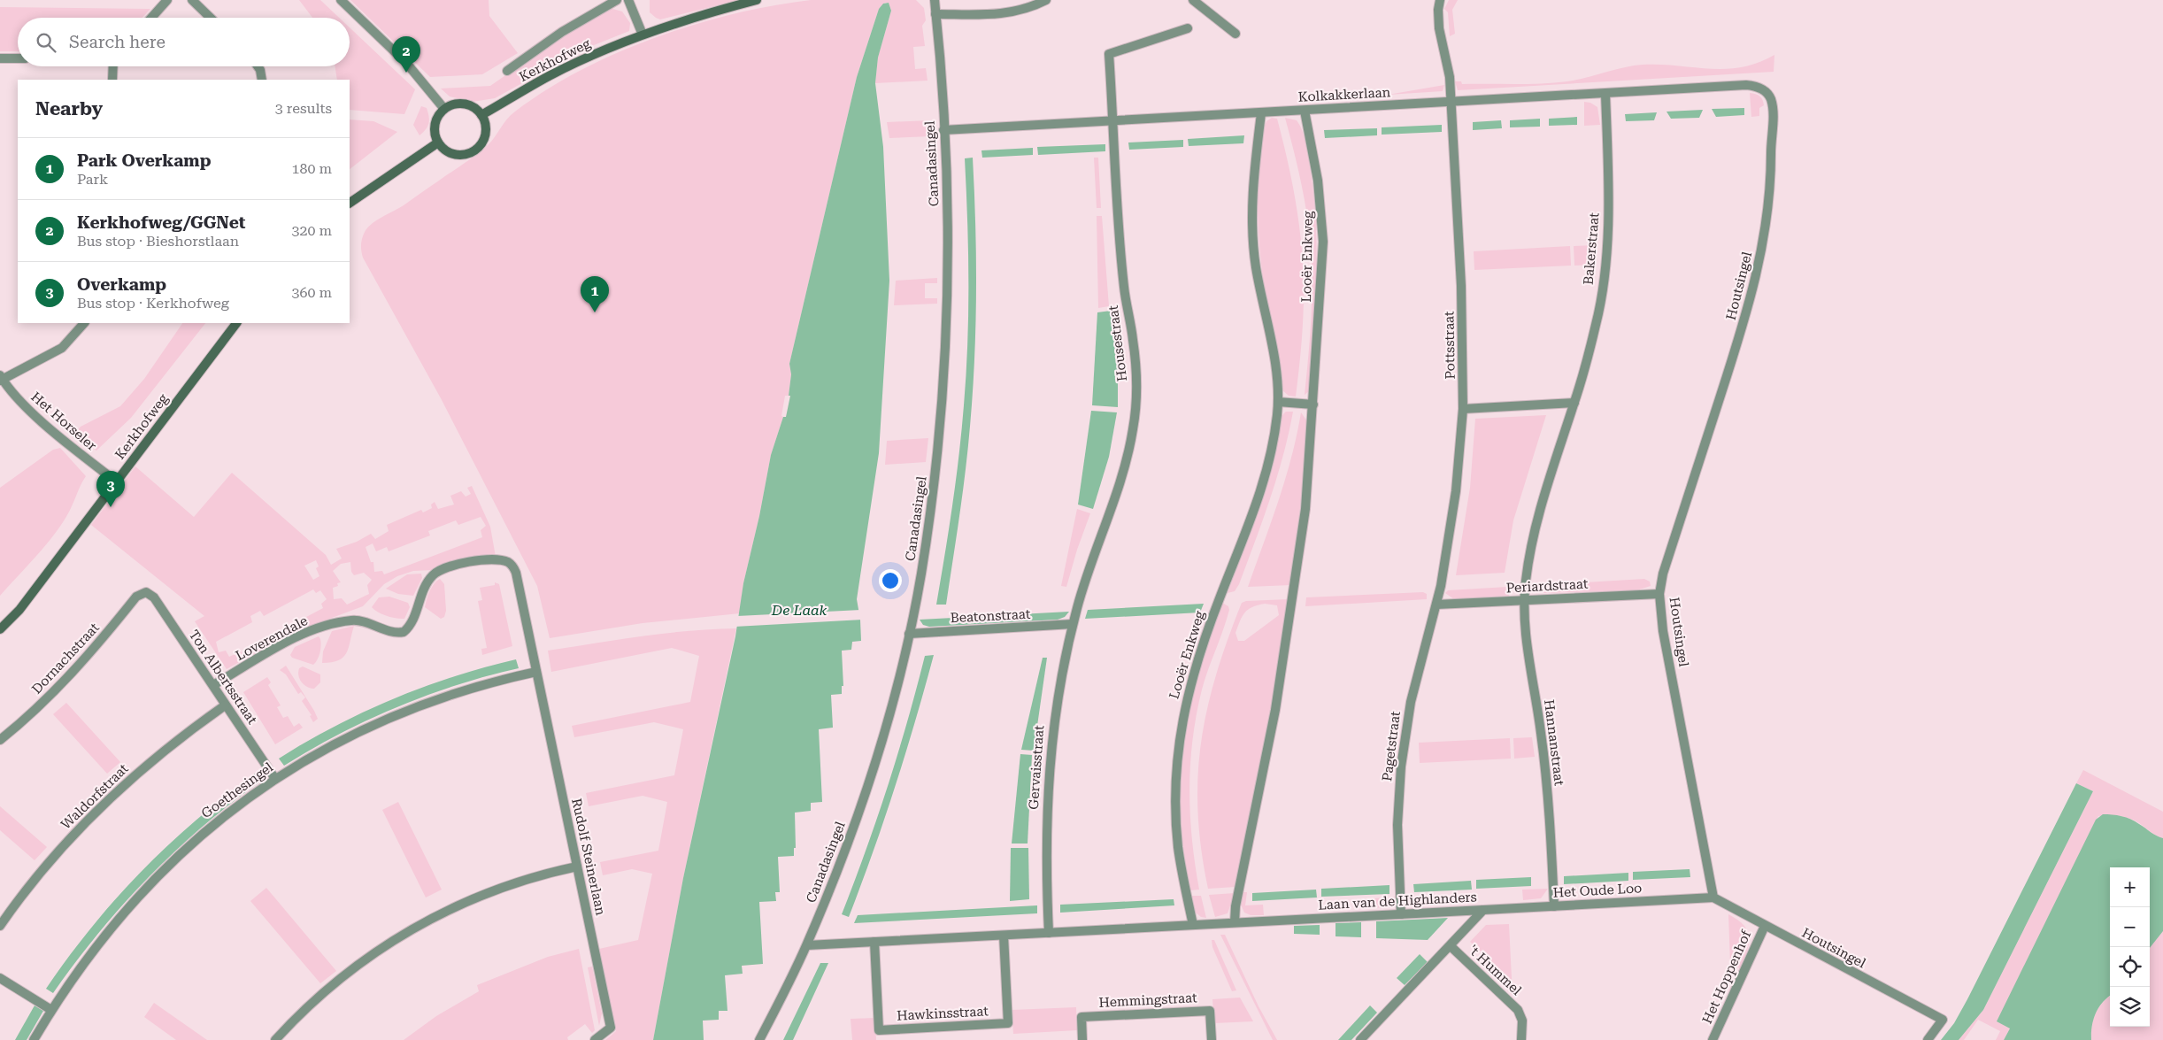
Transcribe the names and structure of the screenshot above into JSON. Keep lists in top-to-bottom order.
{
  "streets": {
    "street": [
      "Kerkhofweg",
      "Kolkakkerlaan",
      "Canadasingel",
      "Bakerstraat",
      "Looër Enkweg",
      "Houtsingel",
      "Housestraat",
      "Pottsstraat",
      "Het Horseler",
      "Periardstraat",
      "Beatonstraat",
      "Loverendale",
      "Dornachstraat",
      "Ton Albertsstraat",
      "Hannanstraat",
      "Pagetstraat",
      "Gervaisstraat",
      "Goethesingel",
      "Waldorfstraat",
      "Rudolf Steinerlaan",
      "Het Oude Loo",
      "Laan van de Highlanders",
      "'t Hummel",
      "Het Hoppenhof",
      "Hemmingstraat",
      "Hawkinsstraat"
    ]
  },
  "crossings": [
    ["Kerkhofweg", "Het Horseler"],
    ["Kolkakkerlaan", "Canadasingel"],
    ["Kolkakkerlaan", "Bakerstraat"],
    ["Kolkakkerlaan", "Looër Enkweg"],
    ["Kolkakkerlaan", "Houtsingel"],
    ["Kolkakkerlaan", "Housestraat"],
    ["Kolkakkerlaan", "Pottsstraat"],
    ["Canadasingel", "Beatonstraat"],
    ["Bakerstraat", "Hannanstraat"],
    ["Looër Enkweg", "Laan van de Highlanders"],
    ["Houtsingel", "Periardstraat"],
    ["Houtsingel", "Het Oude Loo"],
    ["Houtsingel", "Het Hoppenhof"],
    ["Housestraat", "Gervaisstraat"],
    ["Pottsstraat", "Pagetstraat"],
    ["Periardstraat", "Hannanstraat"],
    ["Periardstraat", "Pagetstraat"],
    ["Beatonstraat", "Gervaisstraat"],
    ["Loverendale", "Ton Albertsstraat"],
    ["Loverendale", "Goethesingel"],
    ["Loverendale", "Rudolf Steinerlaan"],
    ["Dornachstraat", "Ton Albertsstraat"],
    ["Ton Albertsstraat", "Goethesingel"],
    ["Ton Albertsstraat", "Waldorfstraat"],
    ["Hannanstraat", "Het Oude Loo"],
    ["Pagetstraat", "Laan van de Highlanders"],
    ["Goethesingel", "Rudolf Steinerlaan"],
    ["Het Oude Loo", "Laan van de Highlanders"],
    ["Laan van de Highlanders", "'t Hummel"]
  ],
  "water": ["De Laak"],
  "page": {
    "search": "Search here",
    "pins": ["2", "1", "3"],
    "heading": ["Nearby", "3 results"],
    "list": [
      {
        "mark": "1",
        "name": "Park Overkamp",
        "note": "Park",
        "value": "180 m"
      },
      {
        "mark": "2",
        "name": "Kerkhofweg/GGNet",
        "note": "Bus stop · Bieshorstlaan",
        "value": "320 m"
      },
      {
        "mark": "3",
        "name": "Overkamp",
        "note": "Bus stop · Kerkhofweg",
        "value": "360 m"
      }
    ],
    "map_buttons": ["+", "−"]
  }
}
